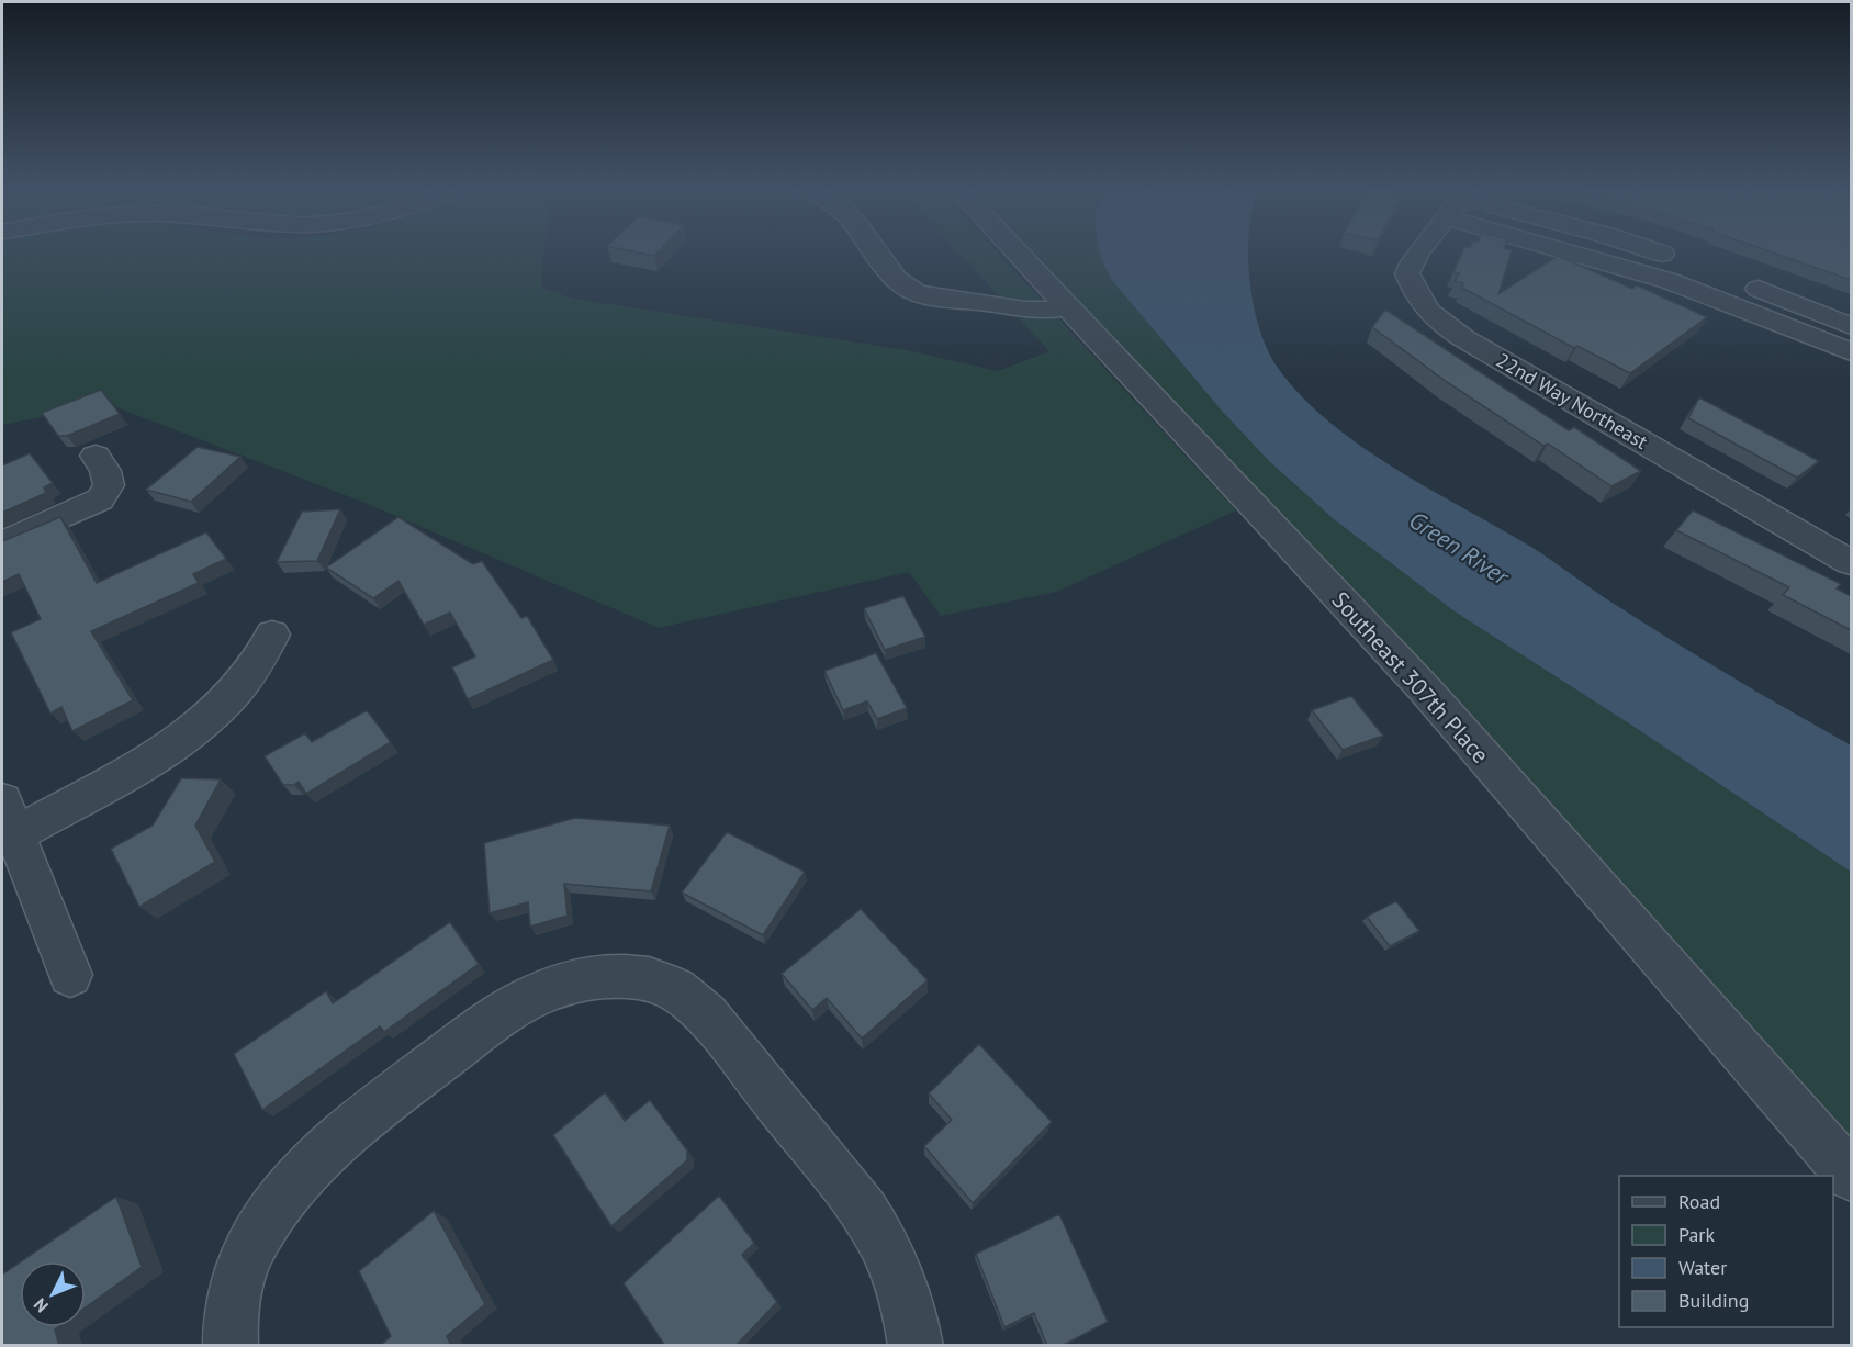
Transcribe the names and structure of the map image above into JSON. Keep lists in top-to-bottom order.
{
  "streets": {
    "street": ["22nd Way Northeast", "Southeast 307th Place"]
  },
  "water": ["Green River"],
  "legend": [
    "Road",
    "Park",
    "Water",
    "Building"
  ],
  "north": "bottom left"
}
